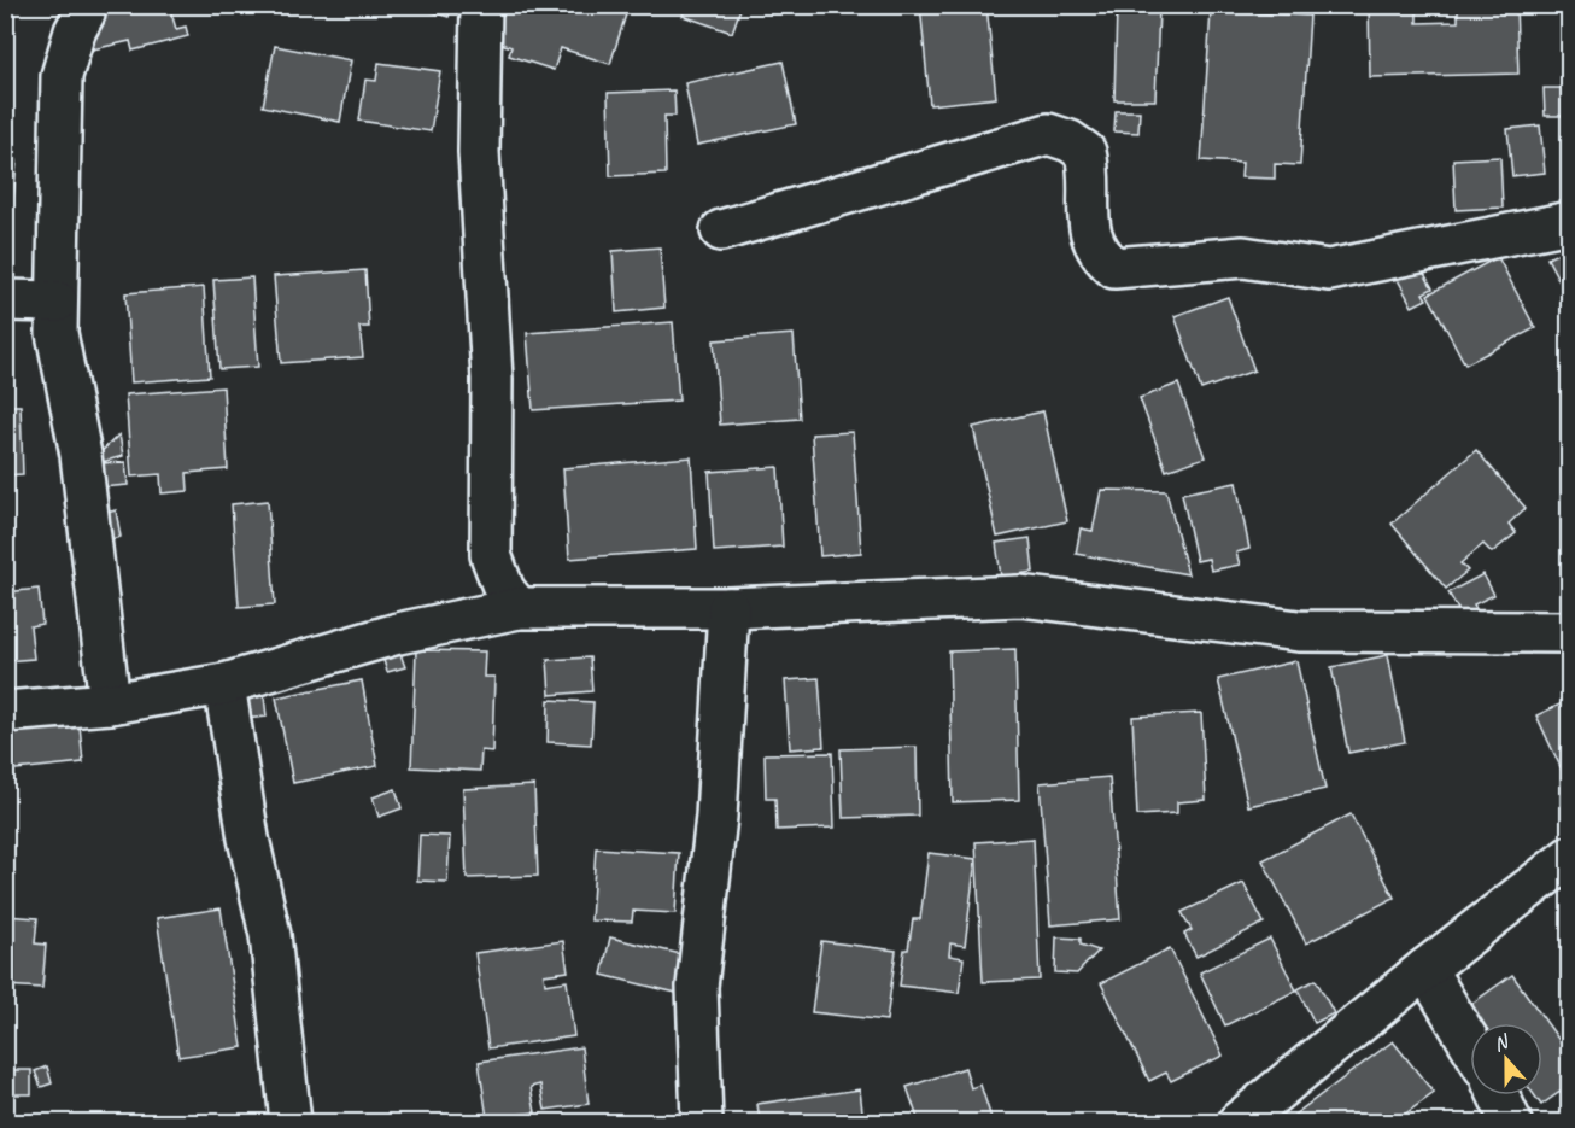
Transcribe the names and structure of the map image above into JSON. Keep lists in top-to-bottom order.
{
  "north": "top"
}
